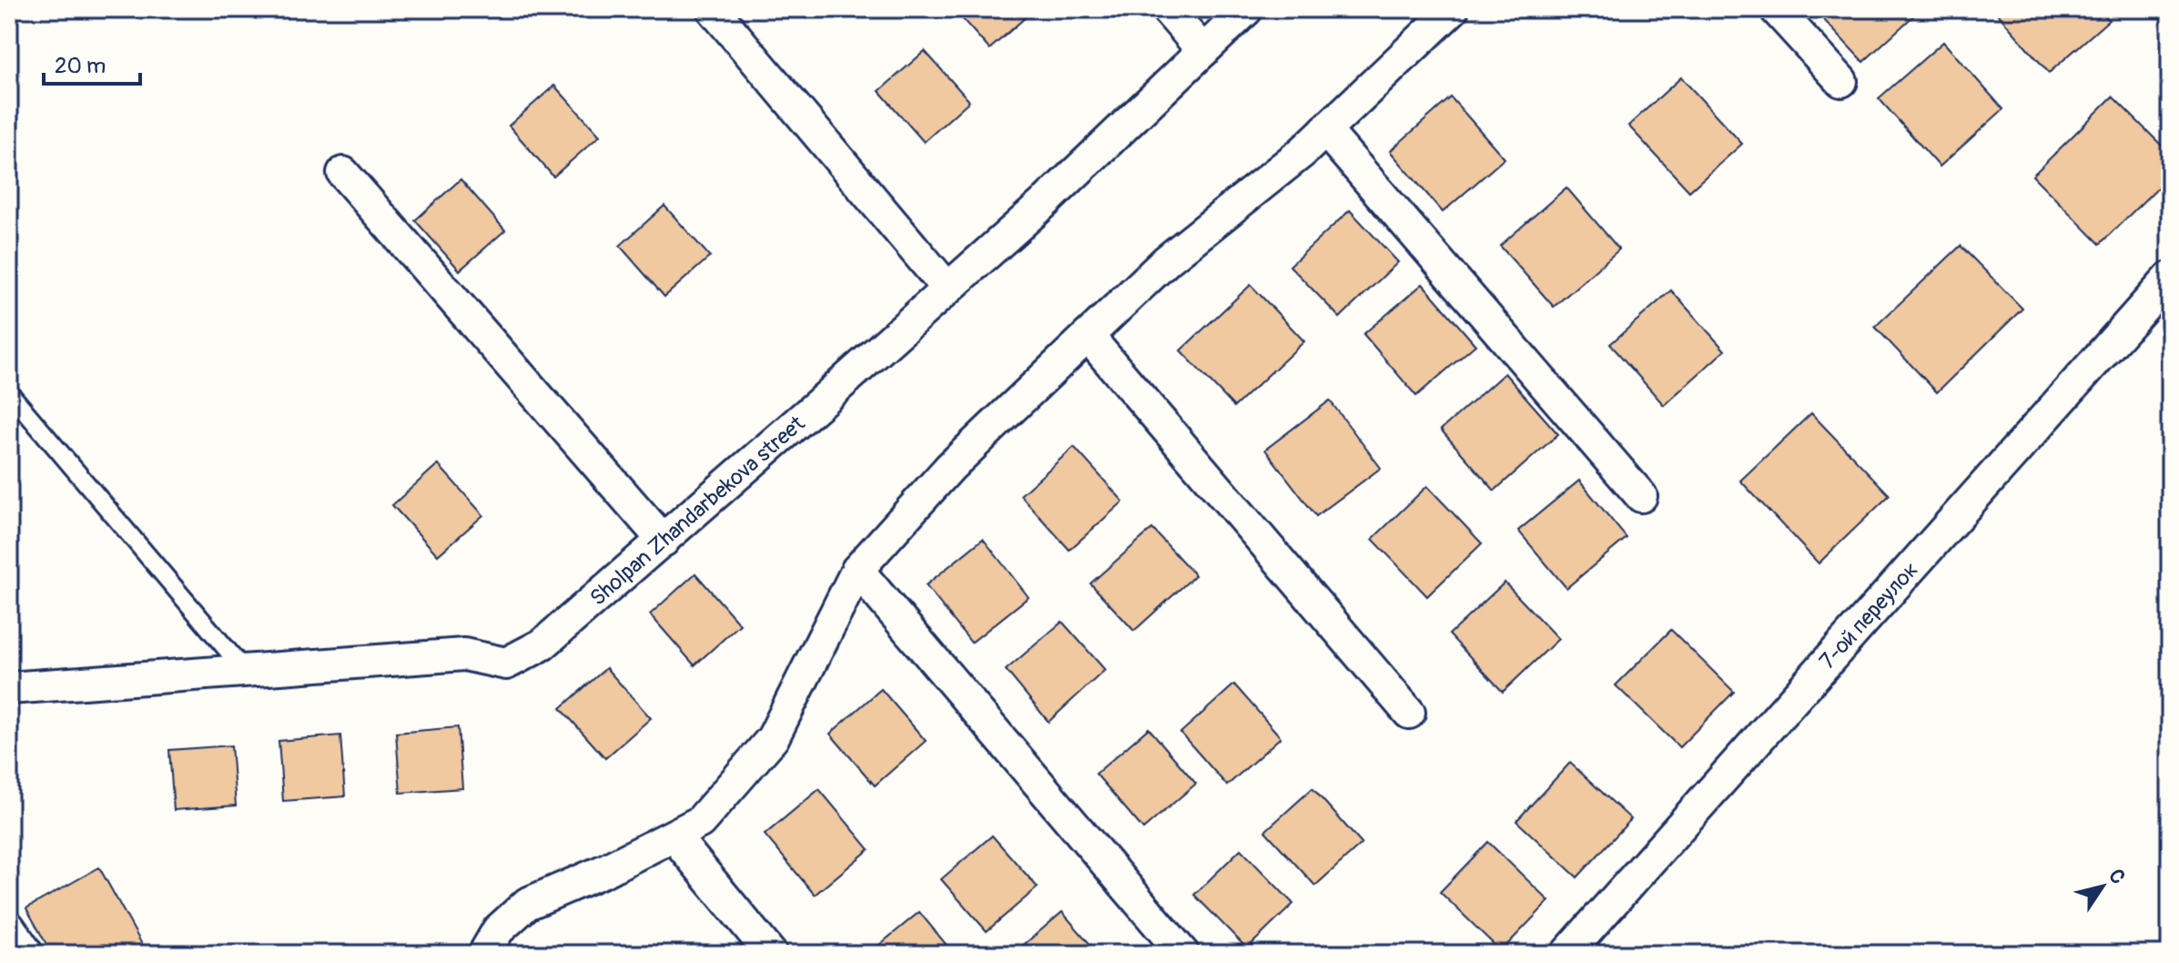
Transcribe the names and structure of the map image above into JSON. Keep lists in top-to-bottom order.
{
  "streets": {
    "street": ["Sholpan Zhandarbekova street", "7-ой переулок"]
  },
  "scale_bar": "20 m",
  "north": "top right"
}
